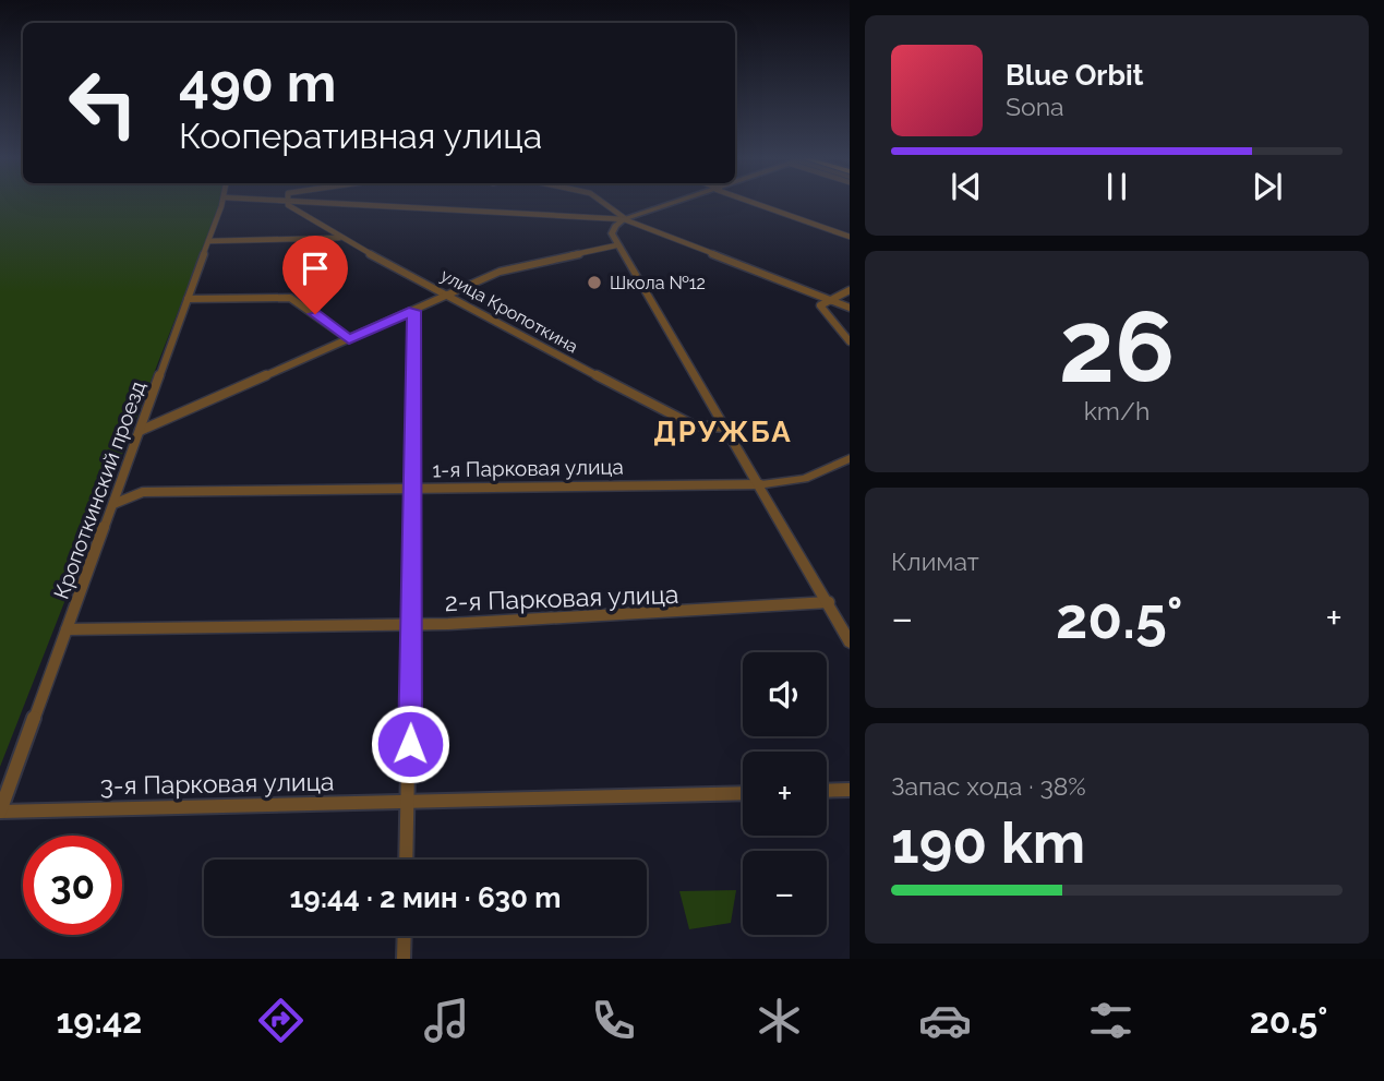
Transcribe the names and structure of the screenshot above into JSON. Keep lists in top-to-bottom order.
{
  "streets": {
    "street": [
      "улица Кропоткина",
      "1-я Парковая улица",
      "Кропоткинский проезд",
      "2-я Парковая улица",
      "3-я Парковая улица"
    ]
  },
  "crossings": [
    ["1-я Парковая улица", "Кропоткинский проезд"],
    ["Кропоткинский проезд", "2-я Парковая улица"],
    ["Кропоткинский проезд", "3-я Парковая улица"]
  ],
  "districts": ["ДРУЖБА"],
  "places": ["Школа №12"],
  "page": {
    "turn": ["490 m", "Кооперативная улица"],
    "song": ["Blue Orbit", "Sona"],
    "tile": [
      ["26", "km/h"],
      "Климат",
      ["Запас хода · 38%", "190 km"]
    ],
    "heat": ["−", "20.5°", "+"],
    "map_buttons": ["+", "−"],
    "limit": "30",
    "trip": "19:44 · 2 мин · 630 m",
    "tabs": ["19:42", "20.5°"]
  }
}
